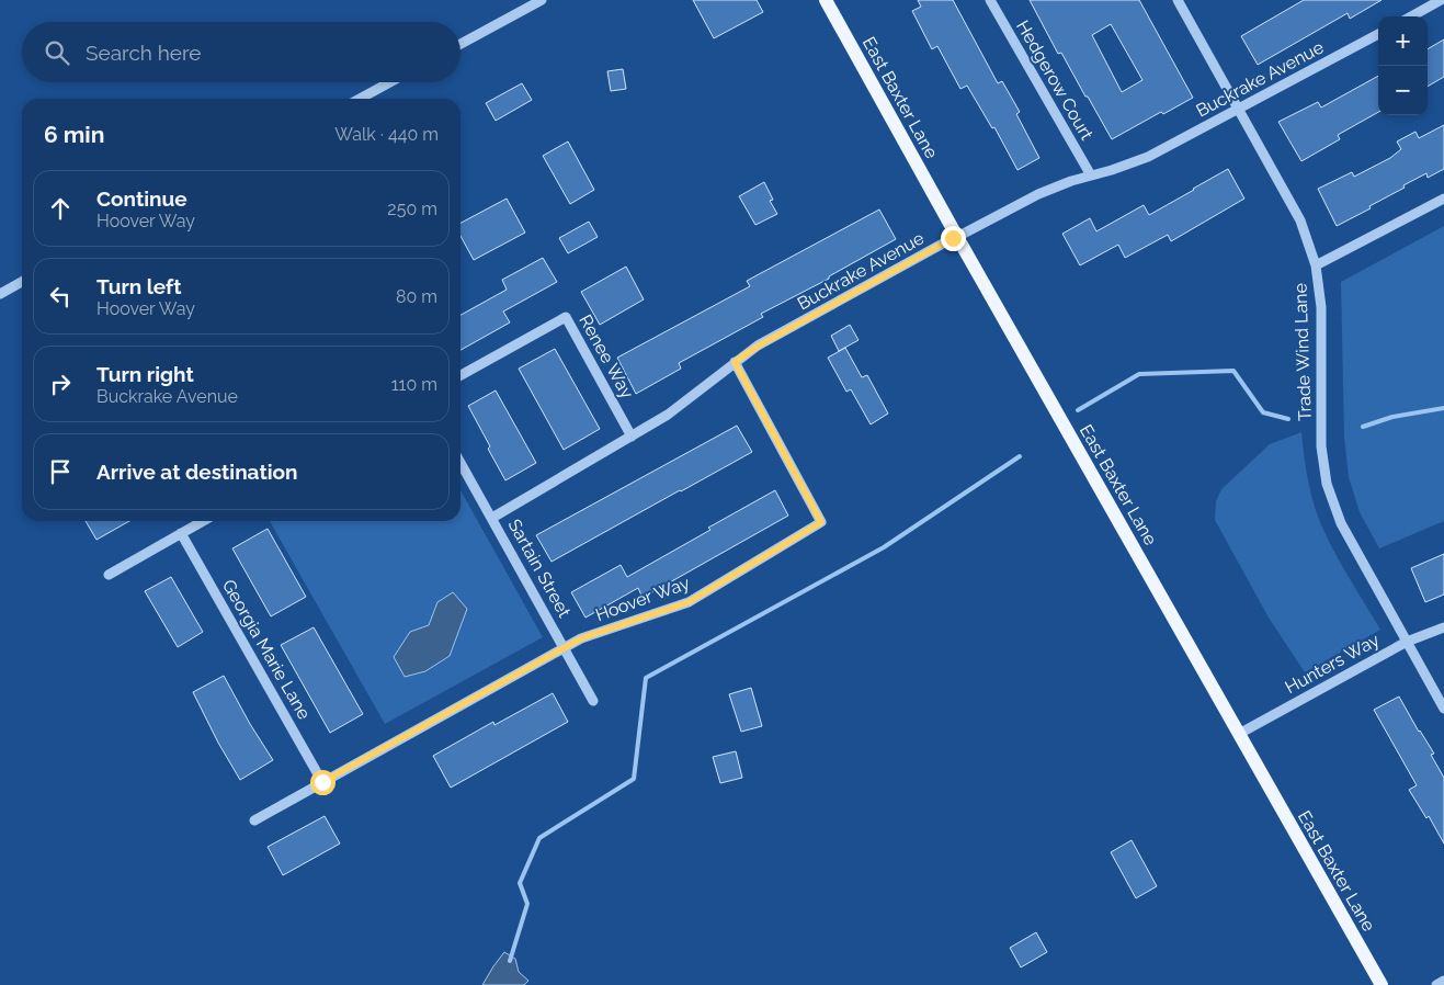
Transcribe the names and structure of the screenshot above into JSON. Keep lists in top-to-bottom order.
{
  "streets": {
    "main road": ["East Baxter Lane"],
    "street": [
      "Buckrake Avenue",
      "Hedgerow Court",
      "Trade Wind Lane",
      "Renee Way",
      "Sartain Street",
      "Hoover Way",
      "Georgia Marie Lane",
      "Hunters Way"
    ]
  },
  "crossings": [
    ["Buckrake Avenue", "Hedgerow Court"],
    ["Buckrake Avenue", "East Baxter Lane"],
    ["Buckrake Avenue", "Trade Wind Lane"],
    ["Buckrake Avenue", "Renee Way"],
    ["Buckrake Avenue", "Sartain Street"],
    ["Buckrake Avenue", "Hoover Way"],
    ["East Baxter Lane", "Hunters Way"],
    ["Trade Wind Lane", "Hunters Way"],
    ["Sartain Street", "Hoover Way"],
    ["Hoover Way", "Georgia Marie Lane"]
  ],
  "page": {
    "map_buttons": ["+", "−"],
    "search": "Search here",
    "heading": ["6 min", "Walk · 440 m"],
    "list": [
      ["Continue", "Hoover Way", "250 m"],
      ["Turn left", "Hoover Way", "80 m"],
      ["Turn right", "Buckrake Avenue", "110 m"],
      "Arrive at destination"
    ]
  }
}
